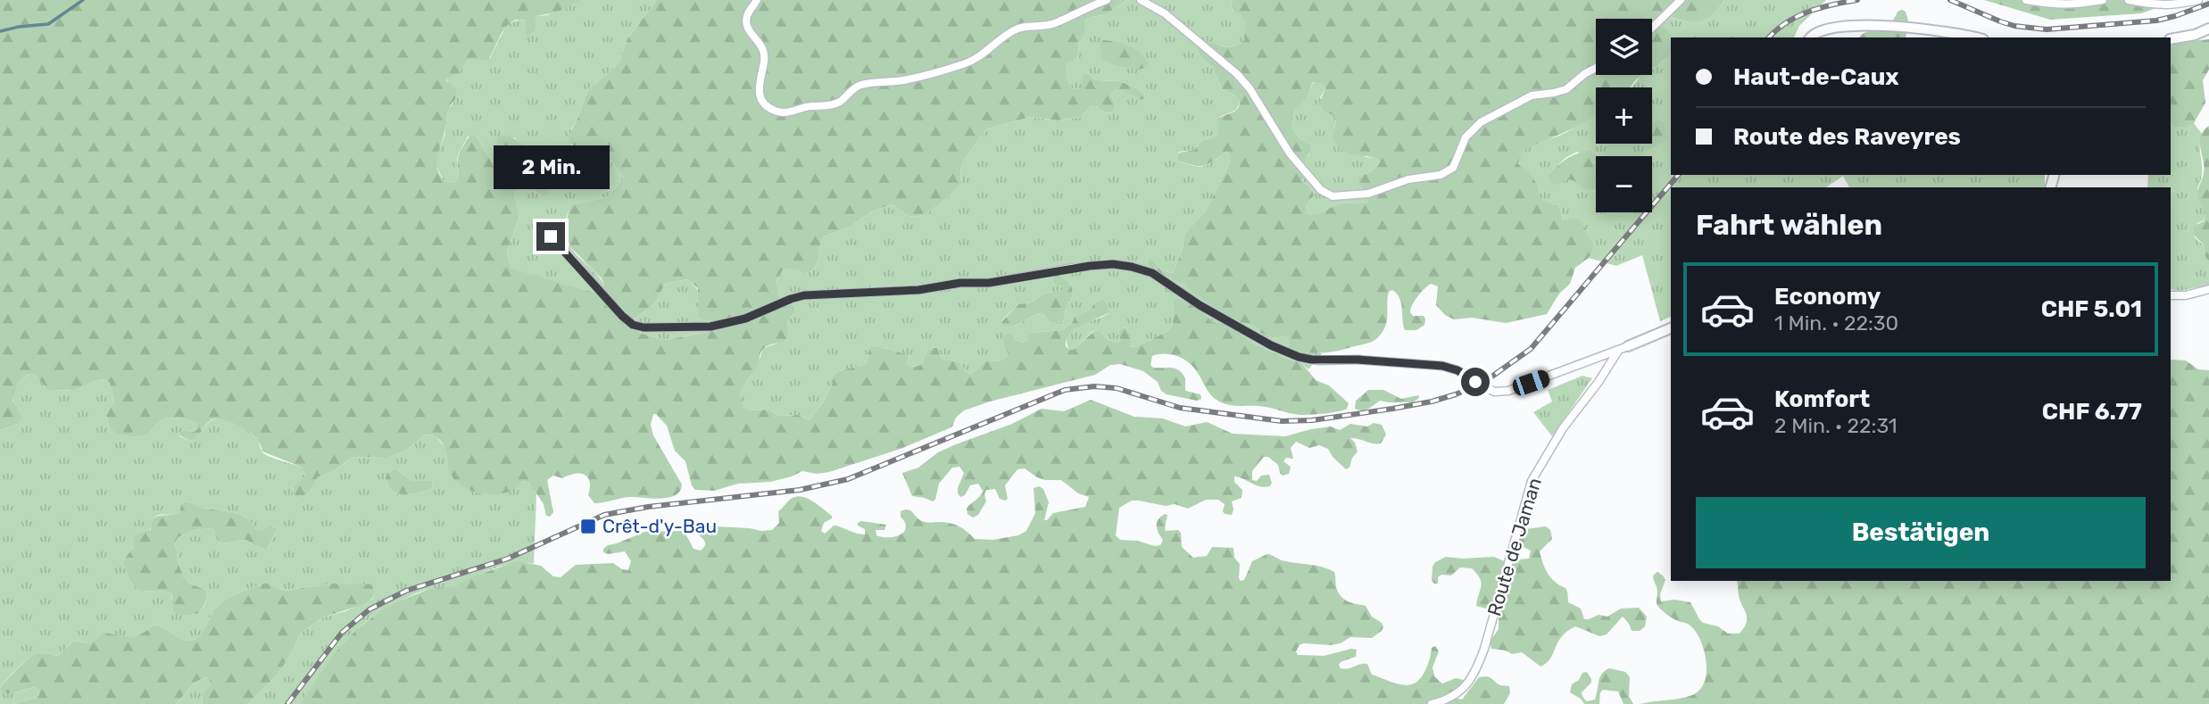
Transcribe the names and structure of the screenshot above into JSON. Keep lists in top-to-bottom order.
{
  "streets": {
    "street": ["Route de Jaman"]
  },
  "places": {
    "transit": ["Crêt-d'y-Bau"]
  },
  "page": {
    "map_buttons": ["+", "−"],
    "banner": ["Haut-de-Caux", "Route des Raveyres"],
    "bubble": "2 Min.",
    "heading": "Fahrt wählen",
    "list": [
      {
        "name": "Economy",
        "note": "1 Min. · 22:30",
        "value": "CHF 5.01"
      },
      {
        "name": "Komfort",
        "note": "2 Min. · 22:31",
        "value": "CHF 6.77"
      }
    ],
    "buttons": "Bestätigen"
  }
}
